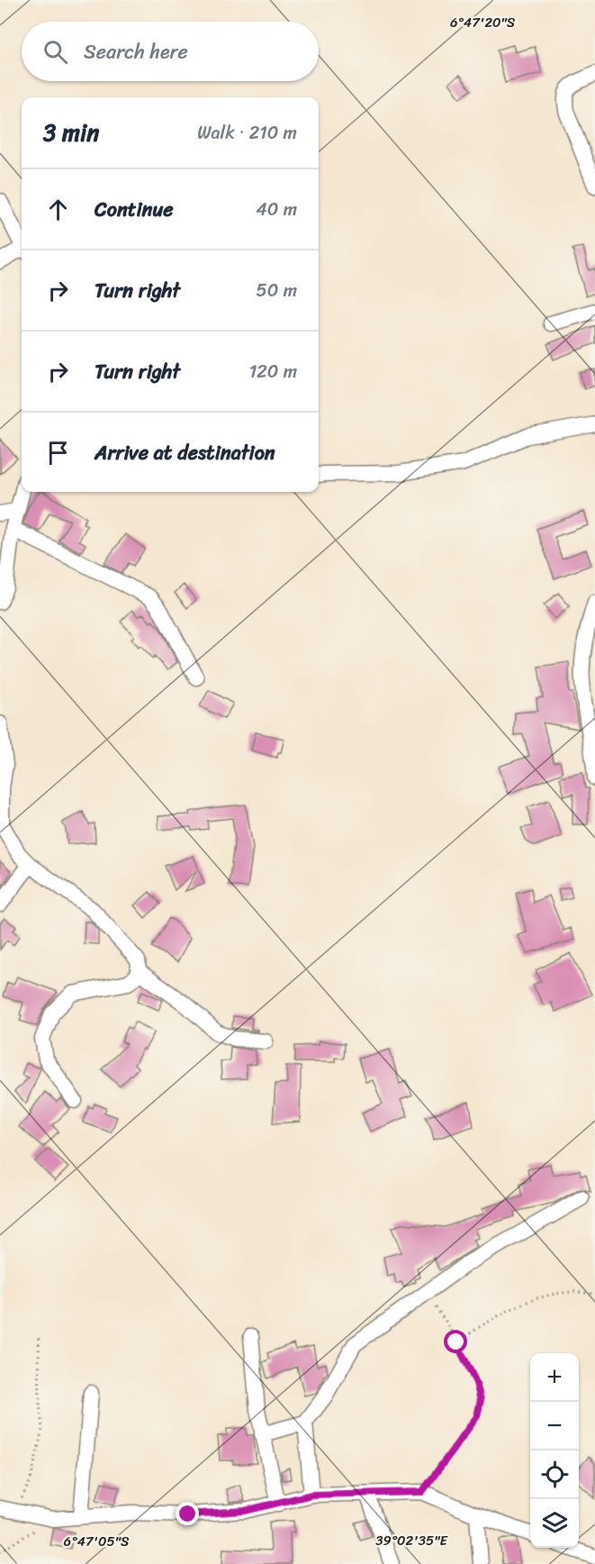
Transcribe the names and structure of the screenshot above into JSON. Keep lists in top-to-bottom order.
{
  "page": {
    "search": "Search here",
    "heading": ["3 min", "Walk · 210 m"],
    "list": [
      ["Continue", "40 m"],
      ["Turn right", "50 m"],
      ["Turn right", "120 m"],
      "Arrive at destination"
    ],
    "map_buttons": ["+", "−"]
  },
  "coordinates": ["6°47'20\"S", "39°02'35\"E", "6°47'05\"S"]
}
